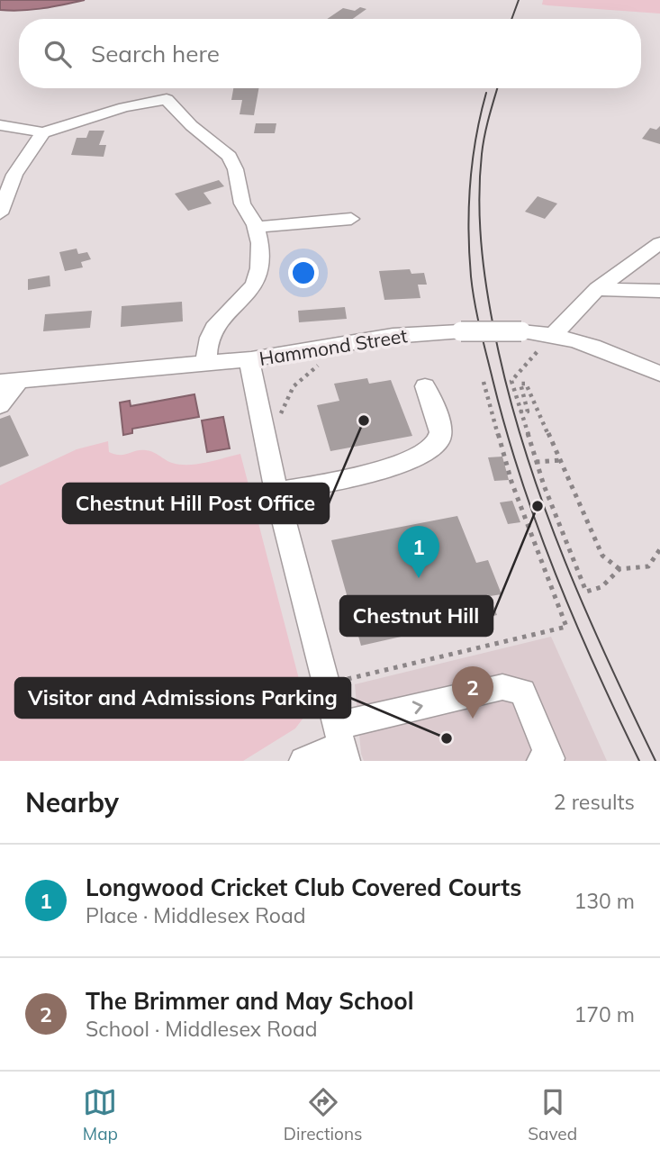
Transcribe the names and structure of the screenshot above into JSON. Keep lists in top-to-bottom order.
{
  "streets": {
    "street": ["Hammond Street"]
  },
  "places": ["Chestnut Hill Post Office", "Chestnut Hill", "Visitor and Admissions Parking"],
  "page": {
    "search": "Search here",
    "pins": ["1", "2"],
    "heading": ["Nearby", "2 results"],
    "list": [
      {
        "mark": "1",
        "name": "Longwood Cricket Club Covered Courts",
        "note": "Place · Middlesex Road",
        "value": "130 m"
      },
      {
        "mark": "2",
        "name": "The Brimmer and May School",
        "note": "School · Middlesex Road",
        "value": "170 m"
      }
    ],
    "nav": ["Map", "Directions", "Saved"]
  }
}
